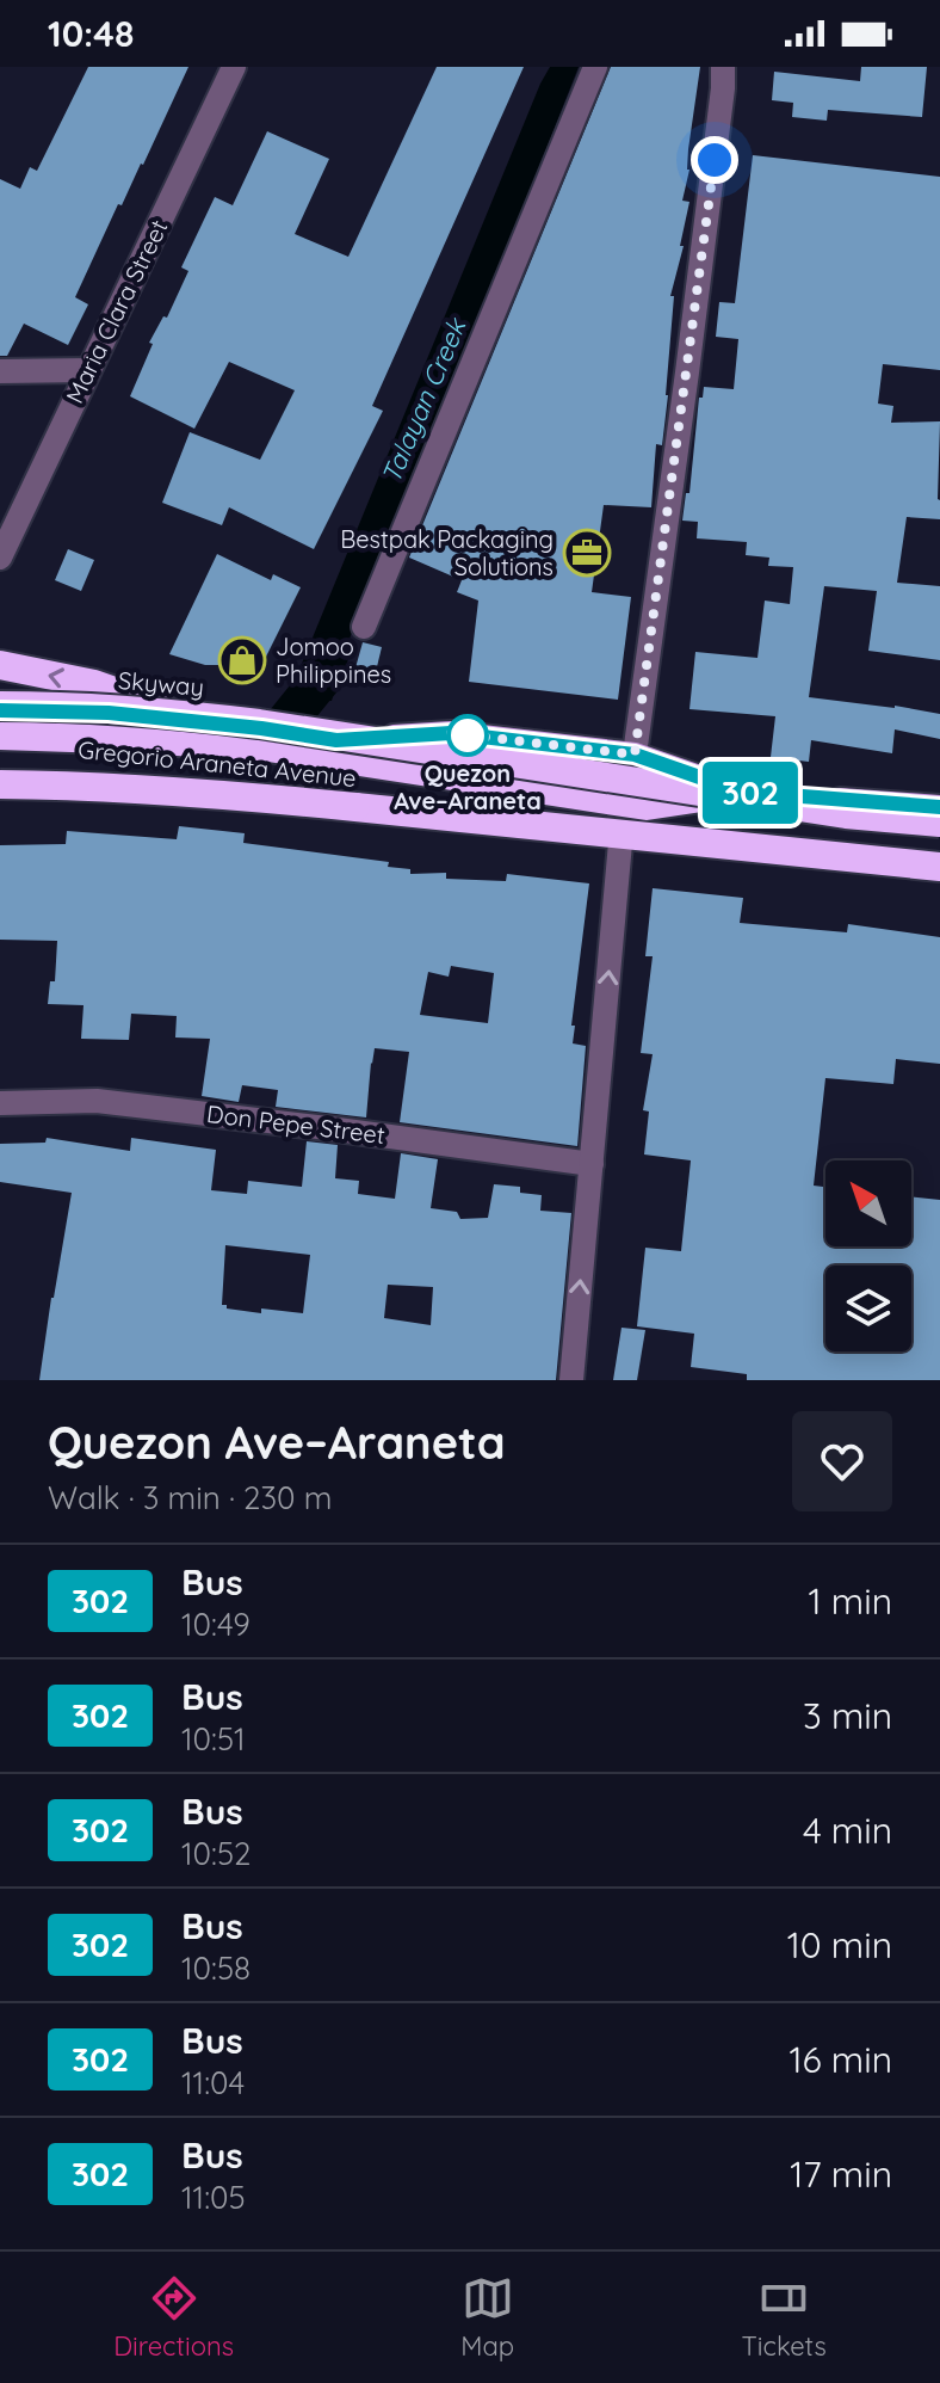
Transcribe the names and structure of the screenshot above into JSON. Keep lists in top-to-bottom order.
{
  "streets": {
    "highway": ["Skyway"],
    "main road": ["Gregorio Araneta Avenue"],
    "street": ["Maria Clara Street", "Don Pepe Street"]
  },
  "crossings": [
    ["Skyway", "Gregorio Araneta Avenue"]
  ],
  "water": ["Talayan Creek"],
  "places": {
    "office": ["Bestpak Packaging Solutions"],
    "shop": ["Jomoo Philippines"],
    "other": ["Quezon Ave–Araneta"]
  },
  "lines": ["bus line 302"],
  "north": "top left",
  "page": {
    "status": "10:48",
    "on_map": "302",
    "heading": ["Quezon Ave–Araneta", "Walk · 3 min · 230 m"],
    "list": [
      {
        "mark": "302",
        "name": "Bus",
        "note": "10:49",
        "value": "1 min"
      },
      {
        "mark": "302",
        "name": "Bus",
        "note": "10:51",
        "value": "3 min"
      },
      {
        "mark": "302",
        "name": "Bus",
        "note": "10:52",
        "value": "4 min"
      },
      {
        "mark": "302",
        "name": "Bus",
        "note": "10:58",
        "value": "10 min"
      },
      {
        "mark": "302",
        "name": "Bus",
        "note": "11:04",
        "value": "16 min"
      },
      {
        "mark": "302",
        "name": "Bus",
        "note": "11:05",
        "value": "17 min"
      }
    ],
    "tabs": ["Directions", "Map", "Tickets"]
  }
}
